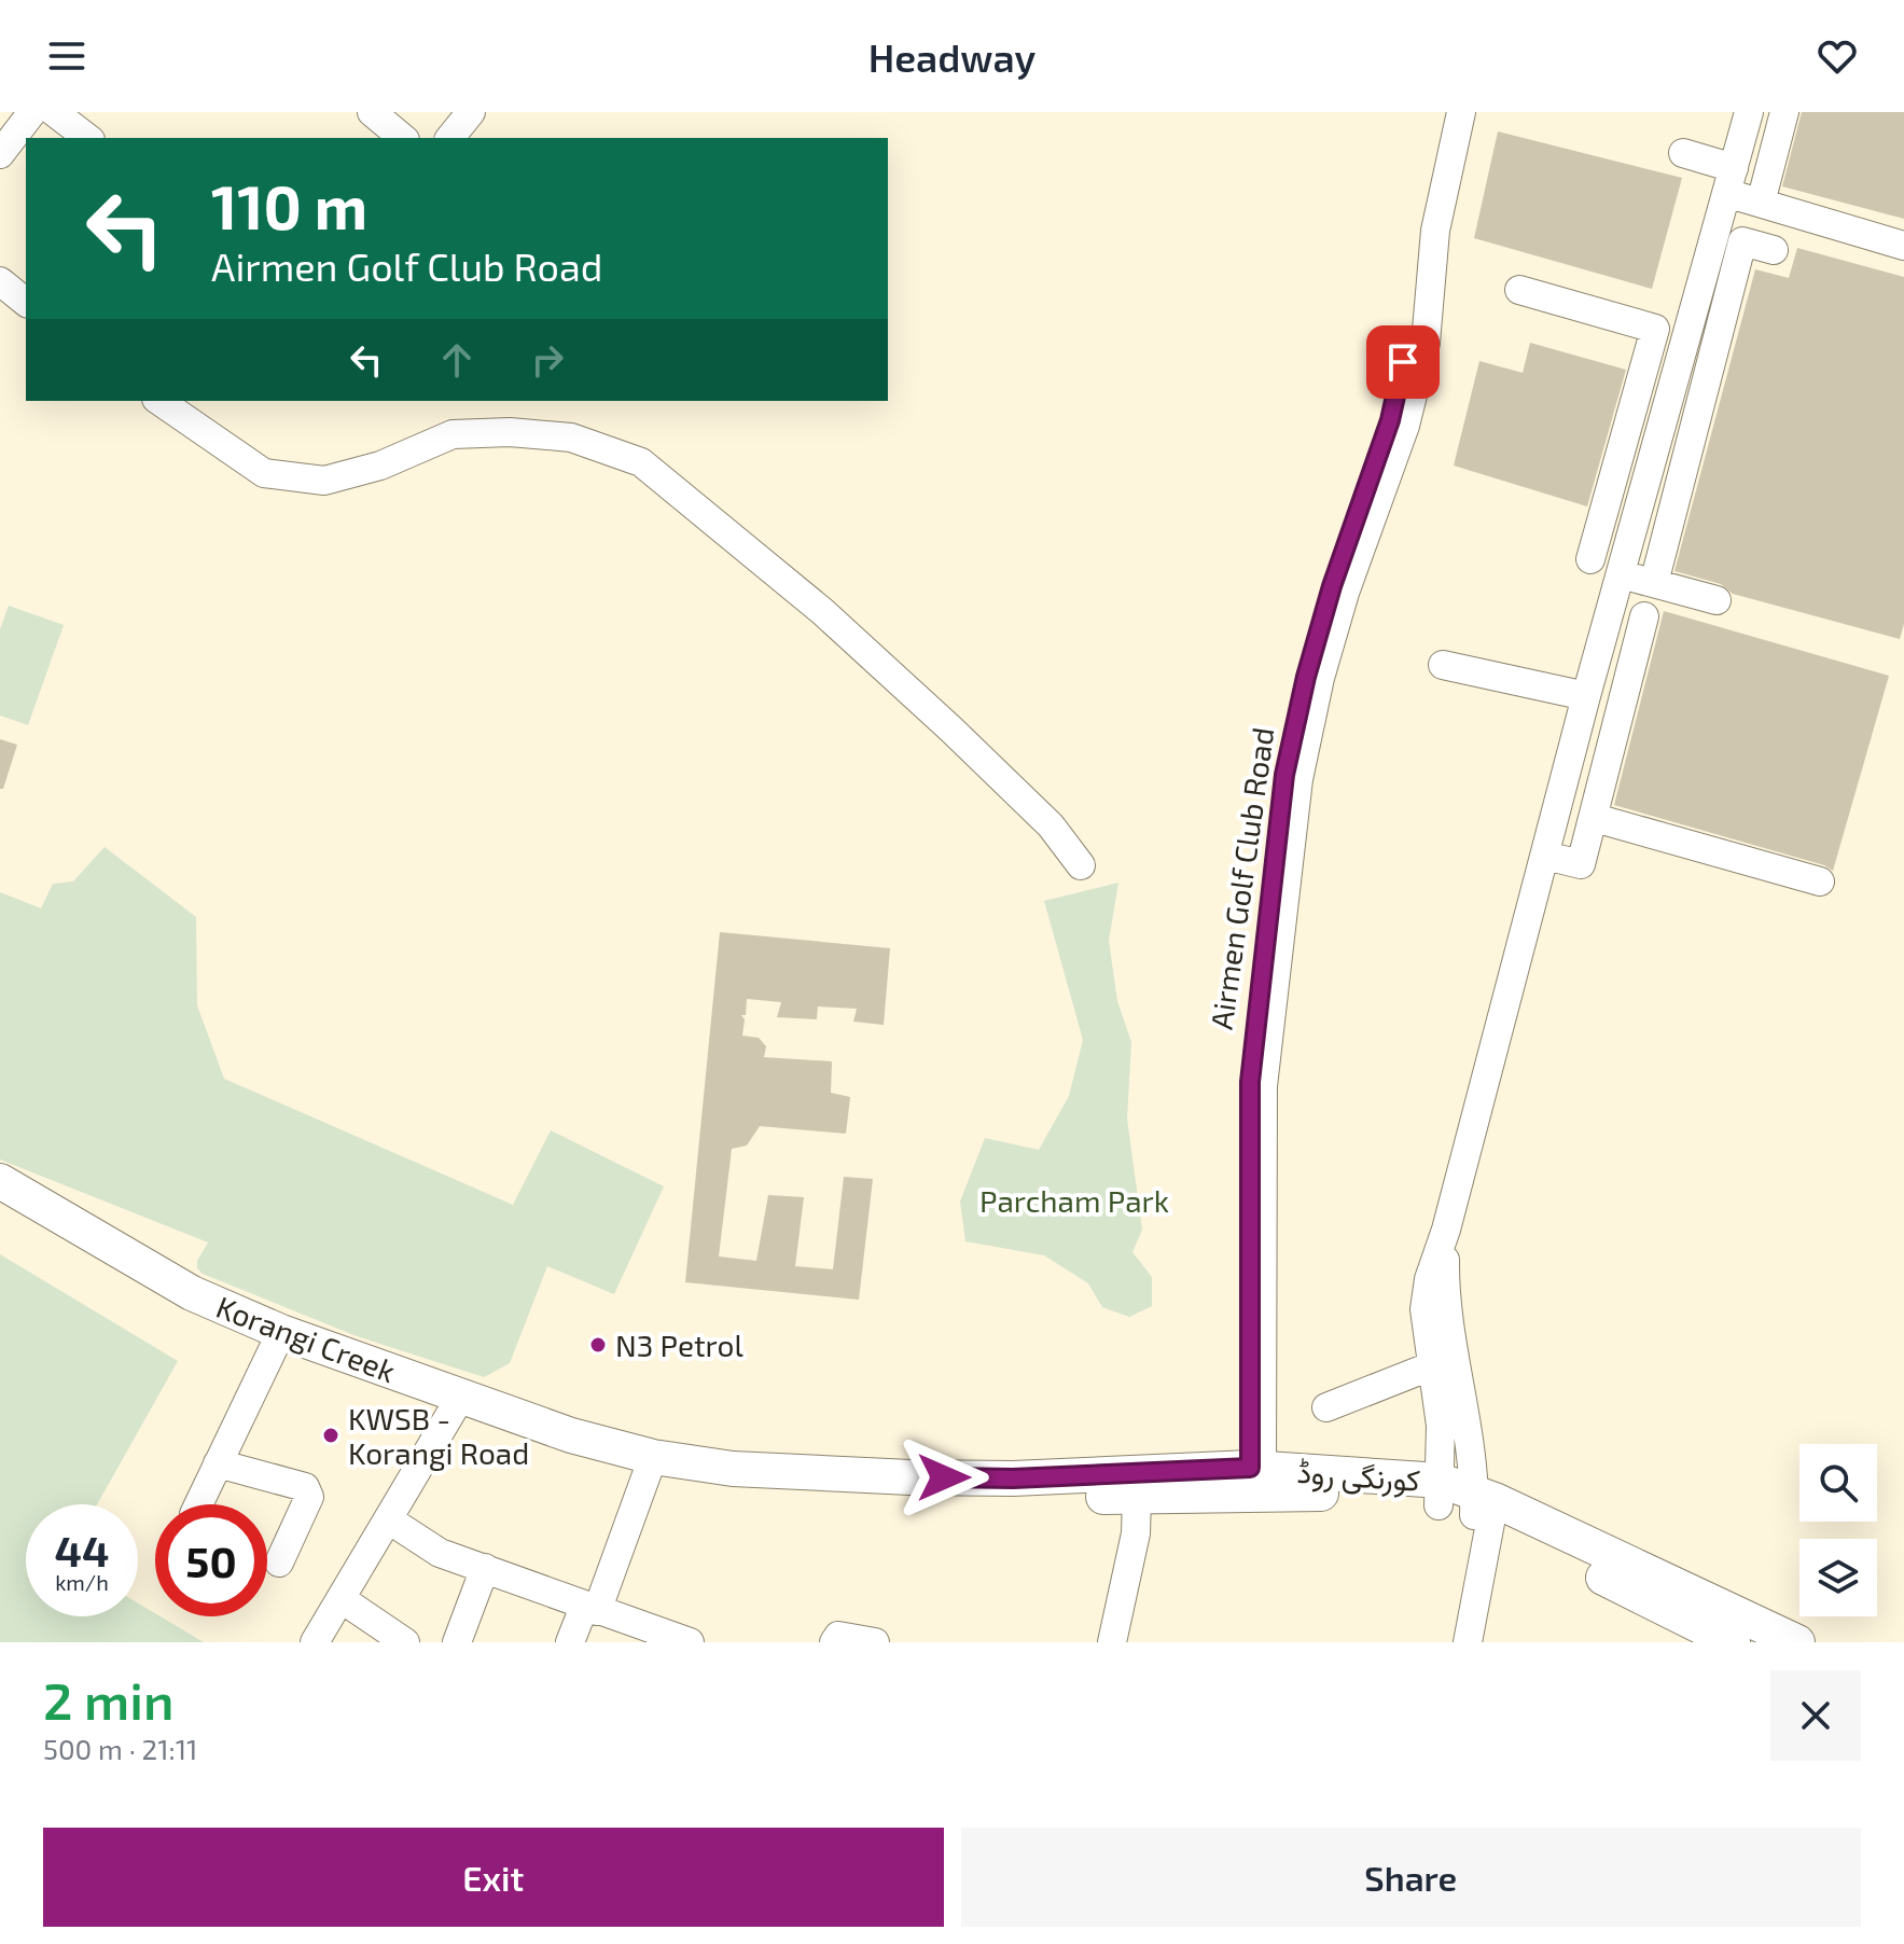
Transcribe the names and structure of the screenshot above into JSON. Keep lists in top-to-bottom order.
{
  "streets": {
    "main road": ["Korangi Creek", "کورنگی روڈ"],
    "street": ["Airmen Golf Club Road"]
  },
  "crossings": [
    ["Airmen Golf Club Road", "کورنگی روڈ"],
    ["Korangi Creek", "کورنگی روڈ"]
  ],
  "parks": ["Parcham Park"],
  "places": ["N3 Petrol", "KWSB - Korangi Road"],
  "page": {
    "header": "Headway",
    "turn": ["110 m", "Airmen Golf Club Road"],
    "speed": "44 km/h",
    "limit": "50",
    "heading": ["2 min", "500 m · 21:11"],
    "buttons": ["Exit", "Share"]
  }
}
